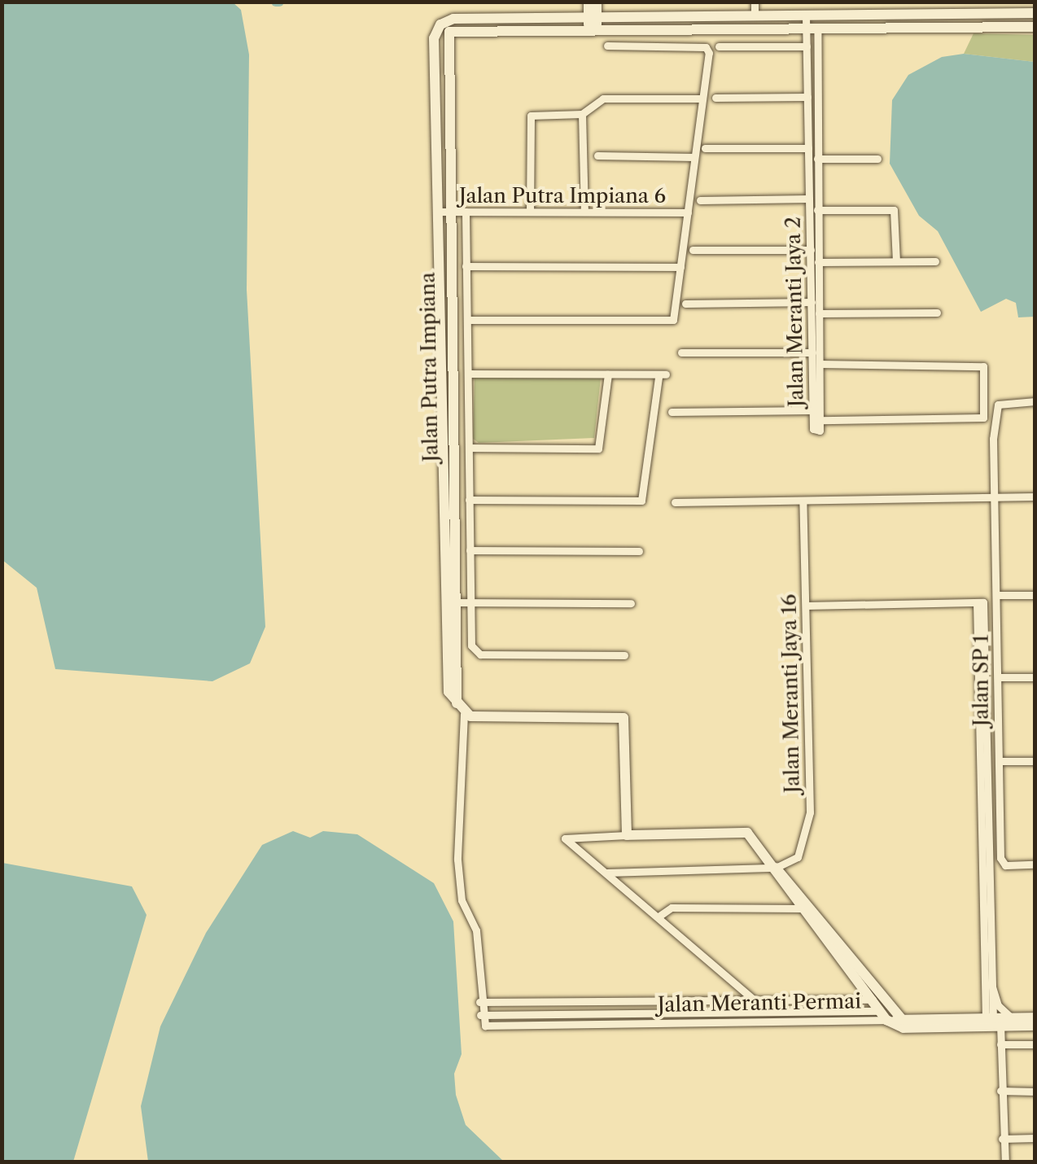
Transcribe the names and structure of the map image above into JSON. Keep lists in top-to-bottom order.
{
  "streets": {
    "street": [
      "Jalan Putra Impiana 6",
      "Jalan Meranti Jaya 2",
      "Jalan Putra Impiana",
      "Jalan SP 1",
      "Jalan Meranti Jaya 16",
      "Jalan Meranti Permai"
    ]
  },
  "crossings": [
    ["Jalan Putra Impiana 6", "Jalan Putra Impiana"]
  ]
}
